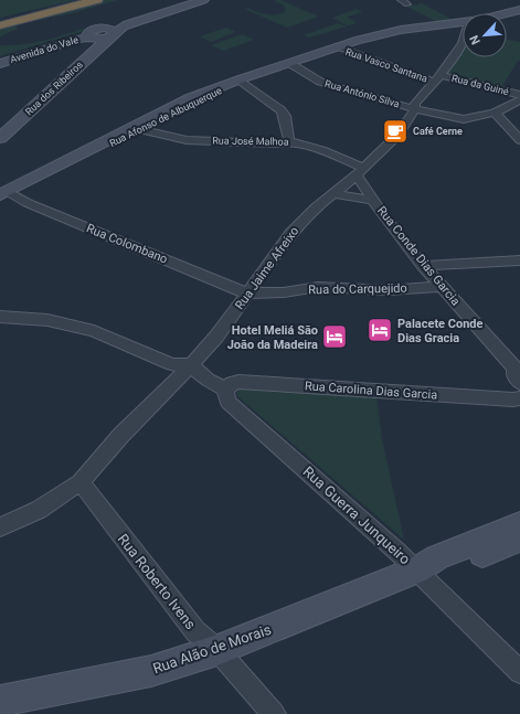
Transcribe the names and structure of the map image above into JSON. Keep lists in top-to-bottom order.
{
  "streets": {
    "street": [
      "Avenida do Vale",
      "Rua Vasco Santana",
      "Rua da Guiné",
      "Rua dos Ribeiros",
      "Rua António Silva",
      "Rua Afonso de Albuquerque",
      "Rua José Malhoa",
      "Rua Colombano",
      "Rua Conde Dias Garcia",
      "Rua Jaime Afreixo",
      "Rua do Carquejido",
      "Rua Carolina Dias Garcia",
      "Rua Guerra Junqueiro",
      "Rua Roberto Ivens",
      "Rua Alão de Morais"
    ]
  },
  "crossings": [
    ["Avenida do Vale", "Rua dos Ribeiros"],
    ["Rua Vasco Santana", "Rua da Guiné"],
    ["Rua Vasco Santana", "Rua Afonso de Albuquerque"],
    ["Rua Vasco Santana", "Rua Jaime Afreixo"],
    ["Rua da Guiné", "Rua Jaime Afreixo"],
    ["Rua António Silva", "Rua Afonso de Albuquerque"],
    ["Rua António Silva", "Rua Jaime Afreixo"],
    ["Rua Afonso de Albuquerque", "Rua José Malhoa"],
    ["Rua Afonso de Albuquerque", "Rua Colombano"],
    ["Rua José Malhoa", "Rua Conde Dias Garcia"],
    ["Rua José Malhoa", "Rua Jaime Afreixo"],
    ["Rua Colombano", "Rua Jaime Afreixo"],
    ["Rua Colombano", "Rua do Carquejido"],
    ["Rua Conde Dias Garcia", "Rua Jaime Afreixo"],
    ["Rua Conde Dias Garcia", "Rua do Carquejido"],
    ["Rua Jaime Afreixo", "Rua do Carquejido"],
    ["Rua Jaime Afreixo", "Rua Roberto Ivens"],
    ["Rua Carolina Dias Garcia", "Rua Guerra Junqueiro"],
    ["Rua Guerra Junqueiro", "Rua Alão de Morais"],
    ["Rua Roberto Ivens", "Rua Alão de Morais"]
  ],
  "places": {
    "cafe": ["Café Cerne"],
    "hotel": ["Palacete Conde Dias Gracia", "Hotel Meliá São João da Madeira"]
  },
  "north": "bottom left"
}
